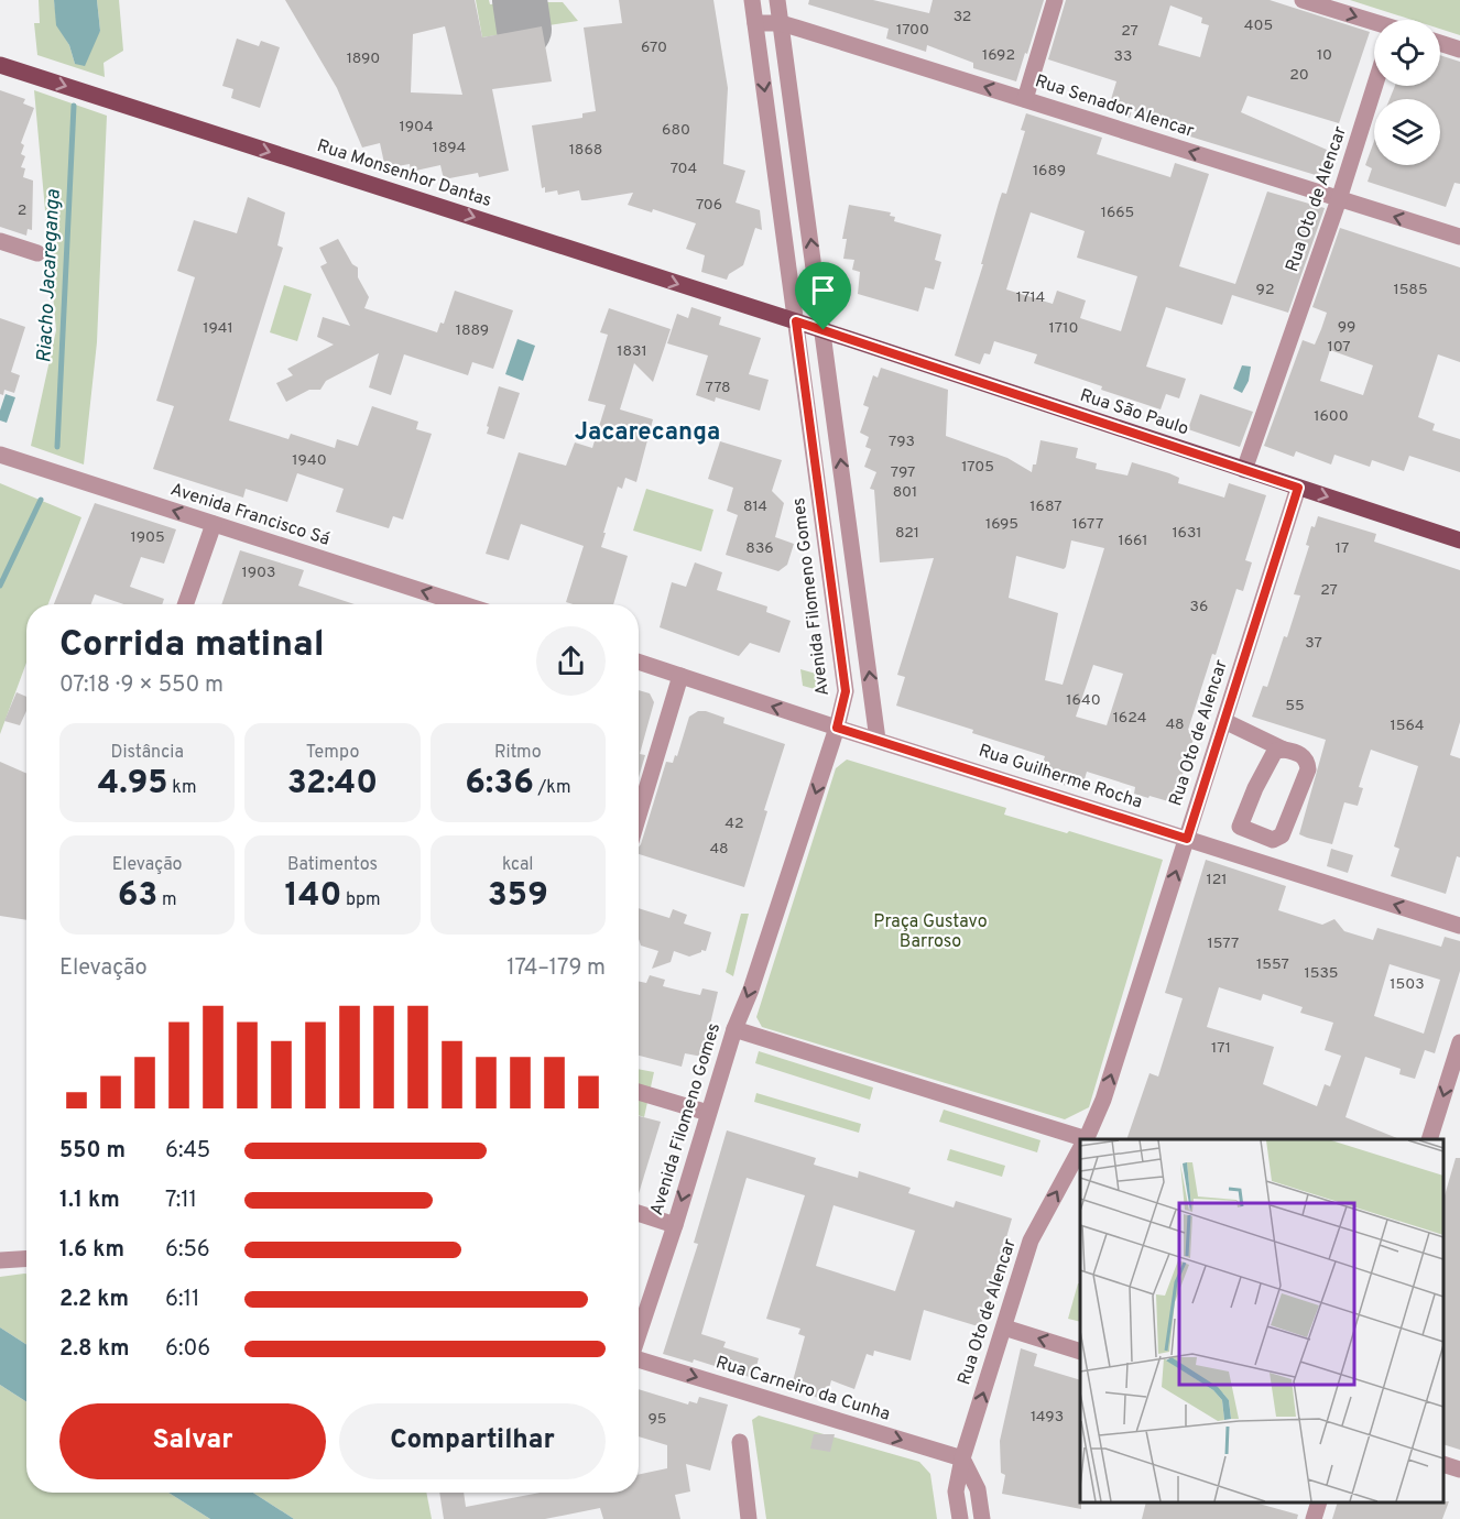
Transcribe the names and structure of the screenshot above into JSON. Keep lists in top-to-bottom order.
{
  "streets": {
    "main road": ["Rua Monsenhor Dantas", "Rua São Paulo"],
    "street": [
      "Rua Senador Alencar",
      "Rua Oto de Alencar",
      "Avenida Francisco Sá",
      "Avenida Filomeno Gomes",
      "Rua Guilherme Rocha",
      "Rua Carneiro da Cunha"
    ]
  },
  "crossings": [
    ["Rua Senador Alencar", "Rua Oto de Alencar"],
    ["Rua Senador Alencar", "Avenida Filomeno Gomes"],
    ["Rua Monsenhor Dantas", "Rua São Paulo"],
    ["Rua Monsenhor Dantas", "Avenida Filomeno Gomes"],
    ["Rua Oto de Alencar", "Rua São Paulo"],
    ["Rua Oto de Alencar", "Rua Guilherme Rocha"],
    ["Rua Oto de Alencar", "Rua Carneiro da Cunha"],
    ["Rua São Paulo", "Avenida Filomeno Gomes"],
    ["Avenida Filomeno Gomes", "Rua Guilherme Rocha"]
  ],
  "one_way": [
    "Rua Senador Alencar",
    "Rua Monsenhor Dantas",
    "Rua Oto de Alencar",
    "Avenida Francisco Sá",
    "Rua Guilherme Rocha",
    "Rua Carneiro da Cunha"
  ],
  "districts": ["Jacarecanga"],
  "water": ["Riacho Jacareganga"],
  "parks": ["Praça Gustavo Barroso"],
  "house_numbers": [
    "32",
    "405",
    "1700",
    "27",
    "670",
    "1692",
    "10",
    "33",
    "1890",
    "20",
    "1904",
    "680",
    "1894",
    "1868",
    "704",
    "1689",
    "706",
    "2",
    "1665",
    "92",
    "1585",
    "1714",
    "99",
    "1941",
    "1710",
    "1889",
    "107",
    "1831",
    "778",
    "1600",
    "793",
    "1940",
    "1705",
    "797",
    "801",
    "814",
    "1687",
    "1695",
    "1677",
    "821",
    "1631",
    "1905",
    "1661",
    "836",
    "17",
    "1903",
    "27",
    "36",
    "37",
    "1640",
    "55",
    "1624",
    "48",
    "1564",
    "42",
    "48",
    "121",
    "1577",
    "1557",
    "1535",
    "1503",
    "171",
    "1493",
    "95"
  ],
  "page": {
    "heading": ["Corrida matinal", "07:18 · 9 × 550 m"],
    "stats": [
      ["Distância", "4.95 km"],
      ["Tempo", "32:40"],
      ["Ritmo", "6:36 /km"],
      ["Elevação", "63 m"],
      ["Batimentos", "140 bpm"],
      ["kcal", "359"]
    ],
    "chart": ["Elevação", "174–179 m"],
    "list": [
      {
        "name": "550 m",
        "note": "6:45"
      },
      {
        "name": "1.1 km",
        "note": "7:11"
      },
      {
        "name": "1.6 km",
        "note": "6:56"
      },
      {
        "name": "2.2 km",
        "note": "6:11"
      },
      {
        "name": "2.8 km",
        "note": "6:06"
      }
    ],
    "buttons": ["Salvar", "Compartilhar"]
  }
}
